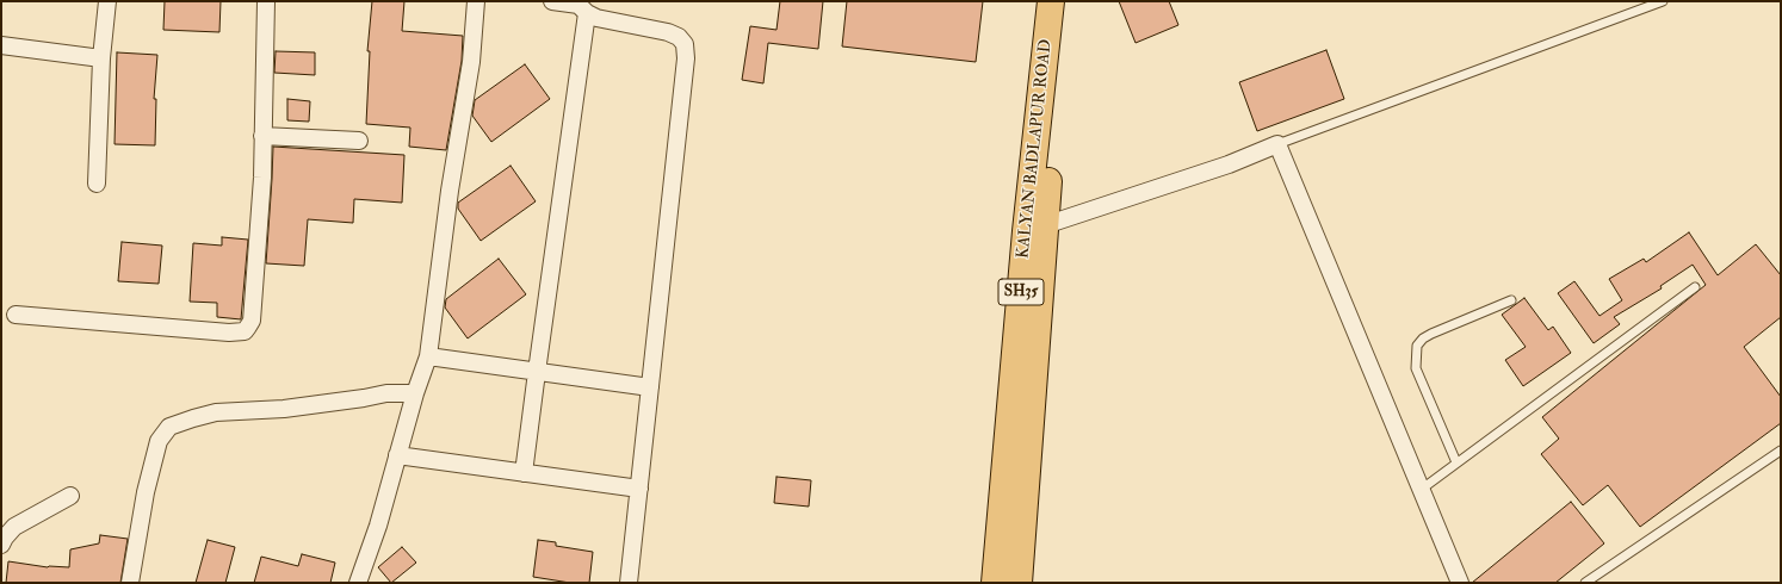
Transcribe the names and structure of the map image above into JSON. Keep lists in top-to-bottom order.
{
  "streets": {
    "main road": ["KALYAN BADLAPUR ROAD", "SH35"]
  }
}
